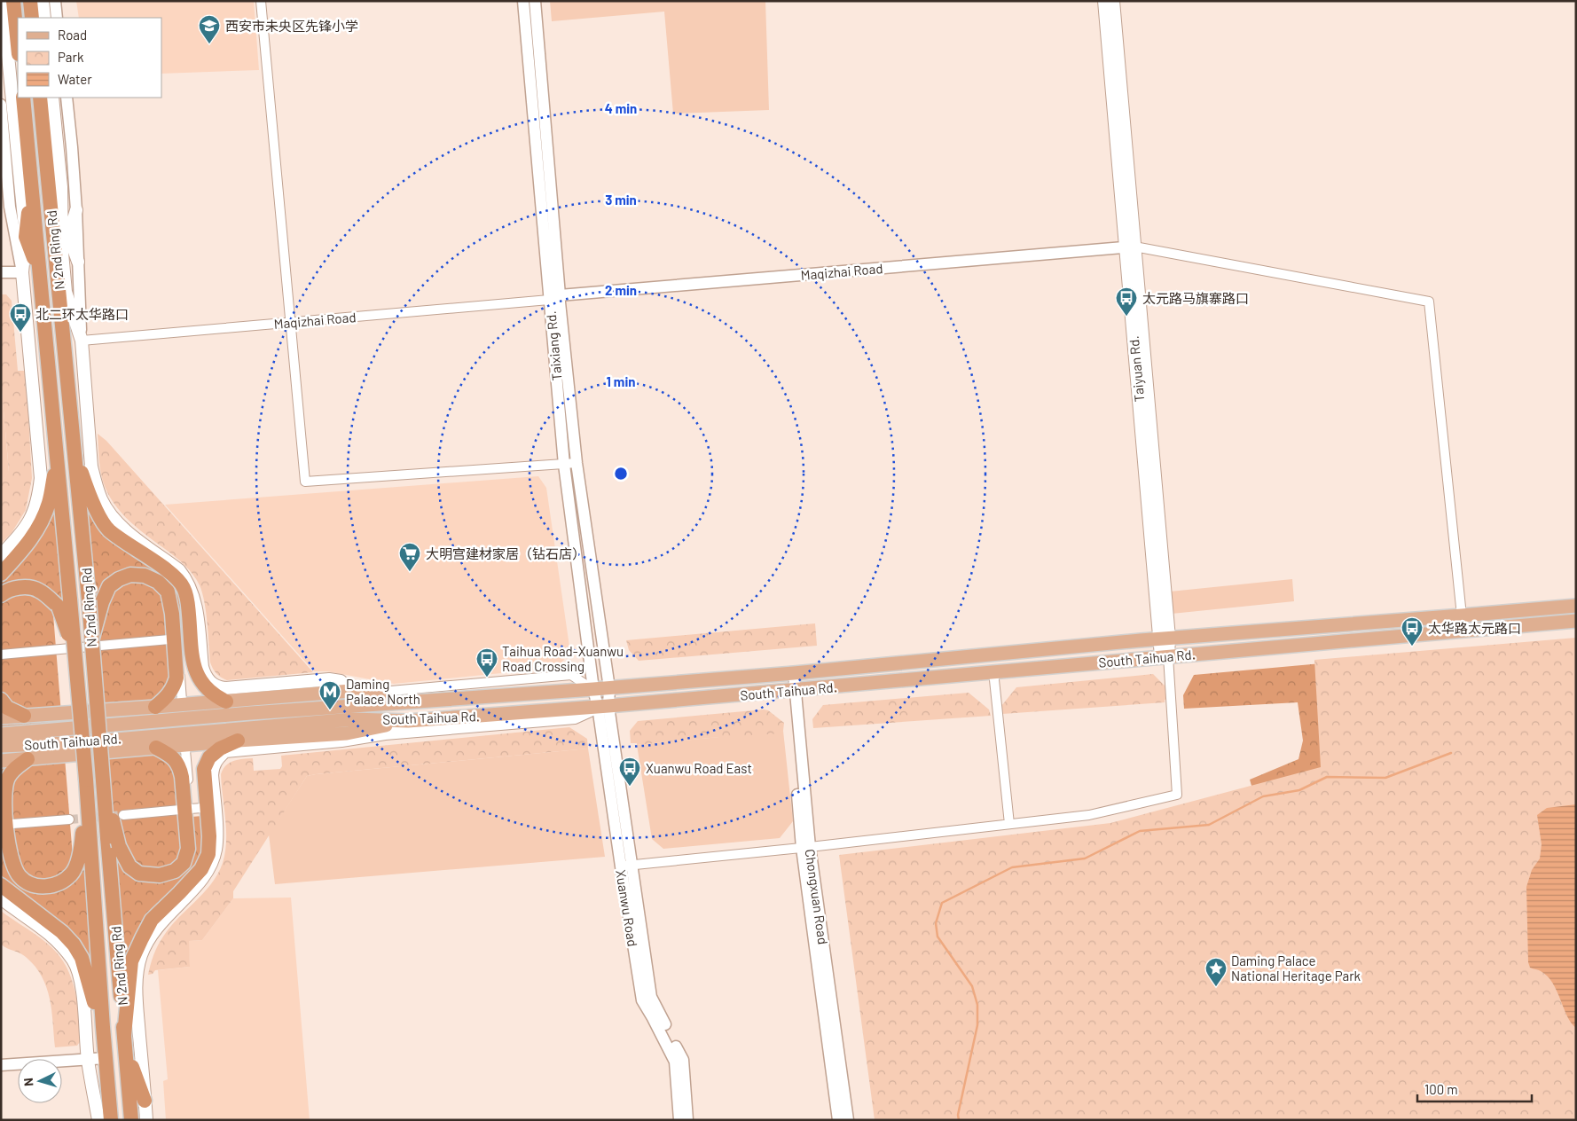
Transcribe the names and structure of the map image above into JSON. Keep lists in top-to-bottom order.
{
  "streets": {
    "highway": ["N 2nd Ring Rd"],
    "main road": ["Taiyuan Rd.", "South Taihua Rd."],
    "street": [
      "Maqizhai Road",
      "Taixiang Rd.",
      "Chongxuan Road",
      "Xuanwu Road"
    ]
  },
  "crossings": [
    ["Maqizhai Road", "Taixiang Rd."],
    ["Maqizhai Road", "Taiyuan Rd."],
    ["Taixiang Rd.", "South Taihua Rd."],
    ["Taixiang Rd.", "Xuanwu Road"],
    ["Taiyuan Rd.", "South Taihua Rd."],
    ["South Taihua Rd.", "Chongxuan Road"],
    ["South Taihua Rd.", "Xuanwu Road"]
  ],
  "places": {
    "school or university": ["西安市未央区先锋小学"],
    "bus stop": [
      "太元路马旗寨路口",
      "北二环太华路口",
      "太华路太元路口",
      "Taihua Road-Xuanwu Road Crossing",
      "Xuanwu Road East"
    ],
    "supermarket": ["大明宫建材家居（钻石店）"],
    "metro station": ["Daming Palace North"],
    "place": ["Daming Palace National Heritage Park"]
  },
  "legend": ["Road", "Park", "Water"],
  "scale_bar": "100 m",
  "north": "left",
  "rings": [
    "4 min",
    "3 min",
    "2 min",
    "1 min"
  ]
}
